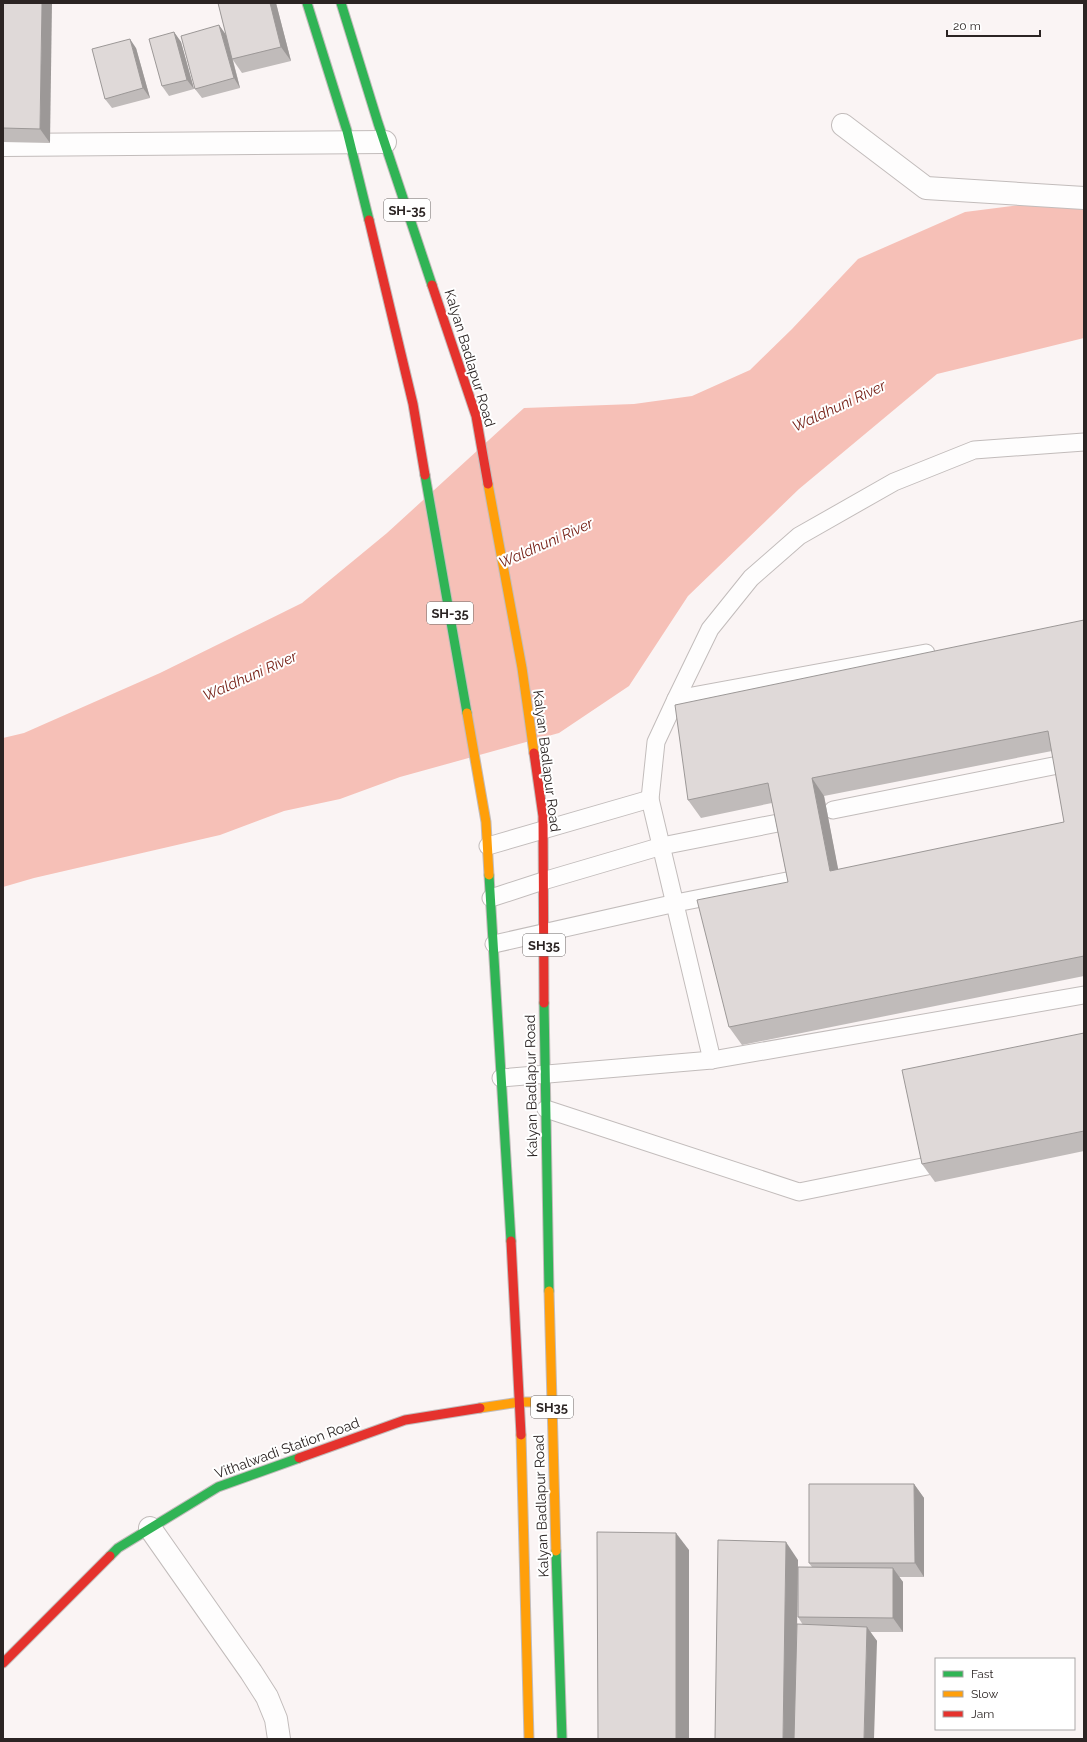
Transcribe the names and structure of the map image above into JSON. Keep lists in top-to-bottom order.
{
  "streets": {
    "main road": [
      "SH-35",
      "Kalyan Badlapur Road",
      "SH35",
      "Vithalwadi Station Road"
    ]
  },
  "crossings": [
    ["Kalyan Badlapur Road", "Vithalwadi Station Road"]
  ],
  "water": ["Waldhuni River"],
  "legend": ["Fast", "Slow", "Jam"],
  "scale_bar": "20 m"
}
